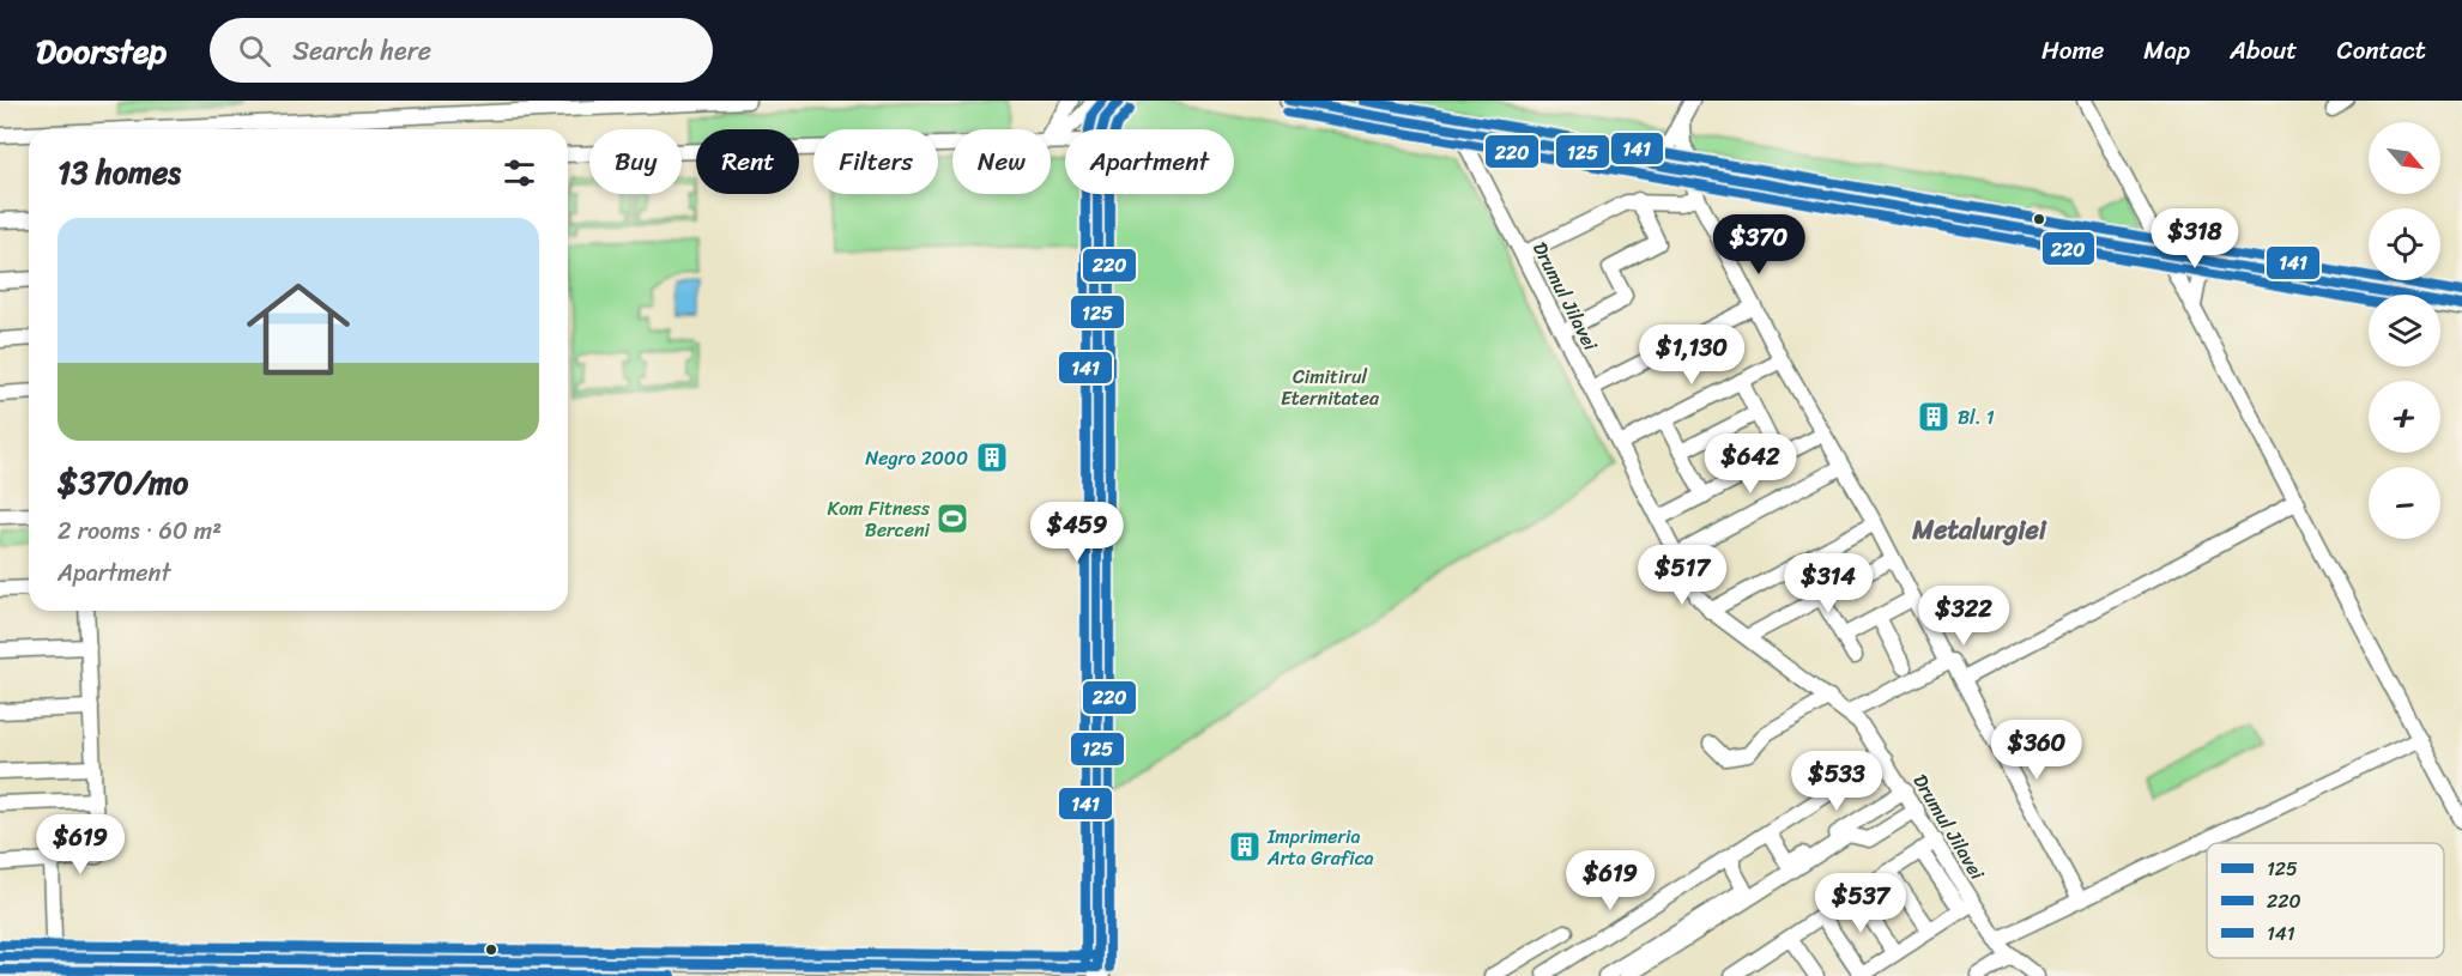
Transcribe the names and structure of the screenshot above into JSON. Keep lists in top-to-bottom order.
{
  "streets": {
    "street": ["Drumul Jilavei"]
  },
  "districts": ["Metalurgiei"],
  "parks": ["Cimitirul Eternitatea"],
  "places": {
    "building": ["Bl. 1", "Negro 2000", "Imprimeria Arta Grafica"],
    "sports": ["Kom Fitness Berceni"]
  },
  "lines": ["transit line 125", "transit line 141", "transit line 220"],
  "legend": ["125", "220", "141"],
  "north": "bottom right",
  "page": {
    "header": "Doorstep",
    "search": "Search here",
    "nav": [
      "Home",
      "Map",
      "About",
      "Contact"
    ],
    "map_buttons": ["+", "−"],
    "chip": [
      "Buy",
      "Rent",
      "Filters",
      "New",
      "Apartment"
    ],
    "heading": "13 homes",
    "price": [
      "$318",
      "$370",
      "$1,130",
      "$642",
      "$459",
      "$517",
      "$314",
      "$322",
      "$360",
      "$533",
      "$619",
      "$619",
      "$537"
    ],
    "list": [
      {
        "name": "$370/mo",
        "note": "2 rooms · 60 m² · Apartment"
      }
    ]
  }
}
